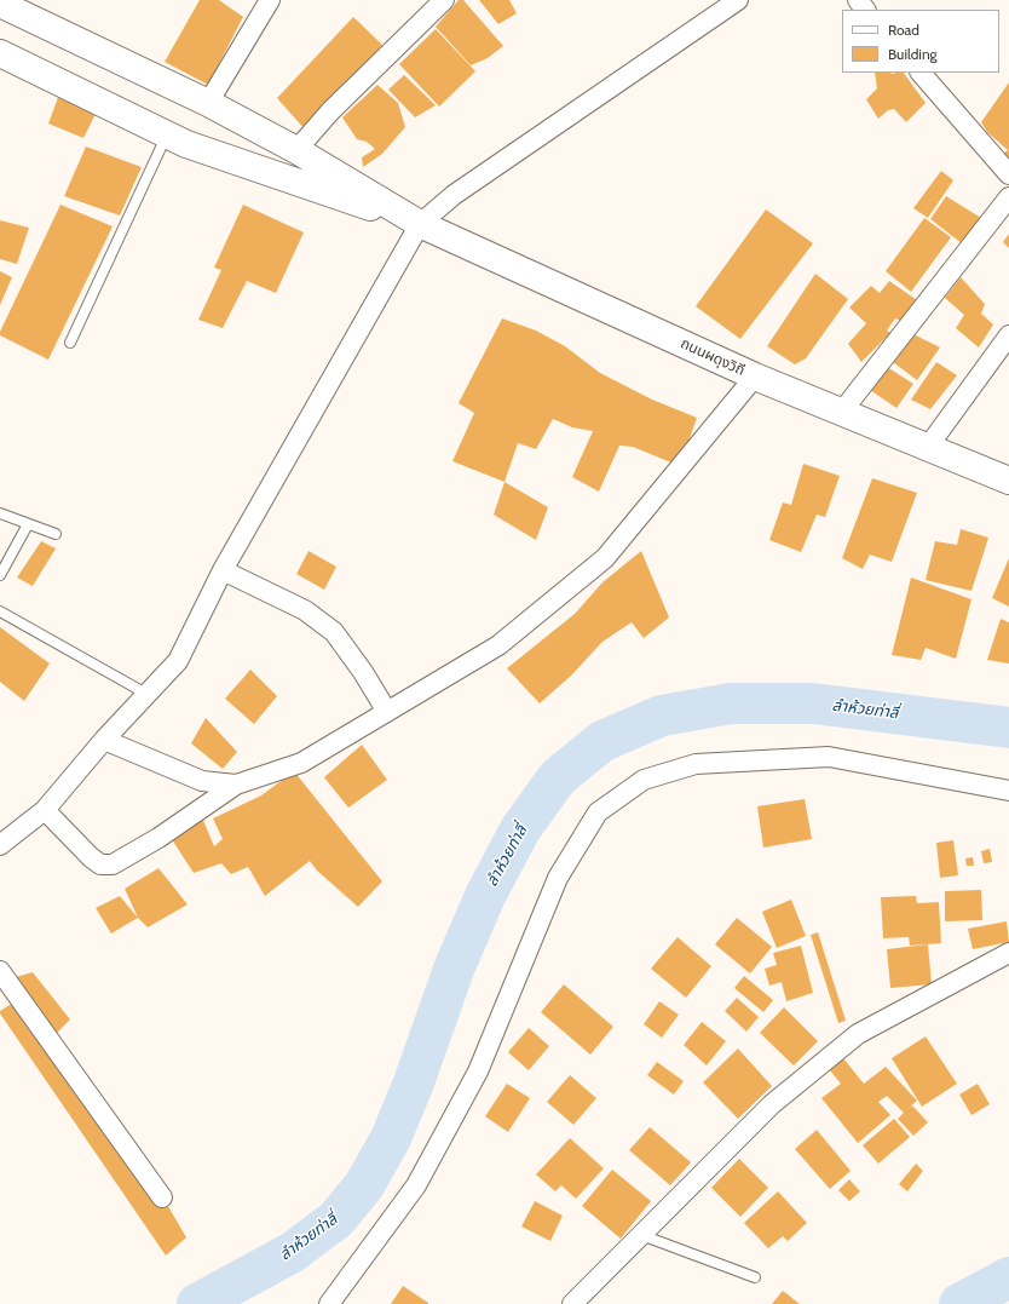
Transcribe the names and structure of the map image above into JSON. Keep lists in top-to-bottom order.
{
  "streets": {
    "main road": ["ถนนผดุงวิถี"]
  },
  "water": ["ลำห้วยท่าลี่"],
  "legend": ["Road", "Building"]
}
